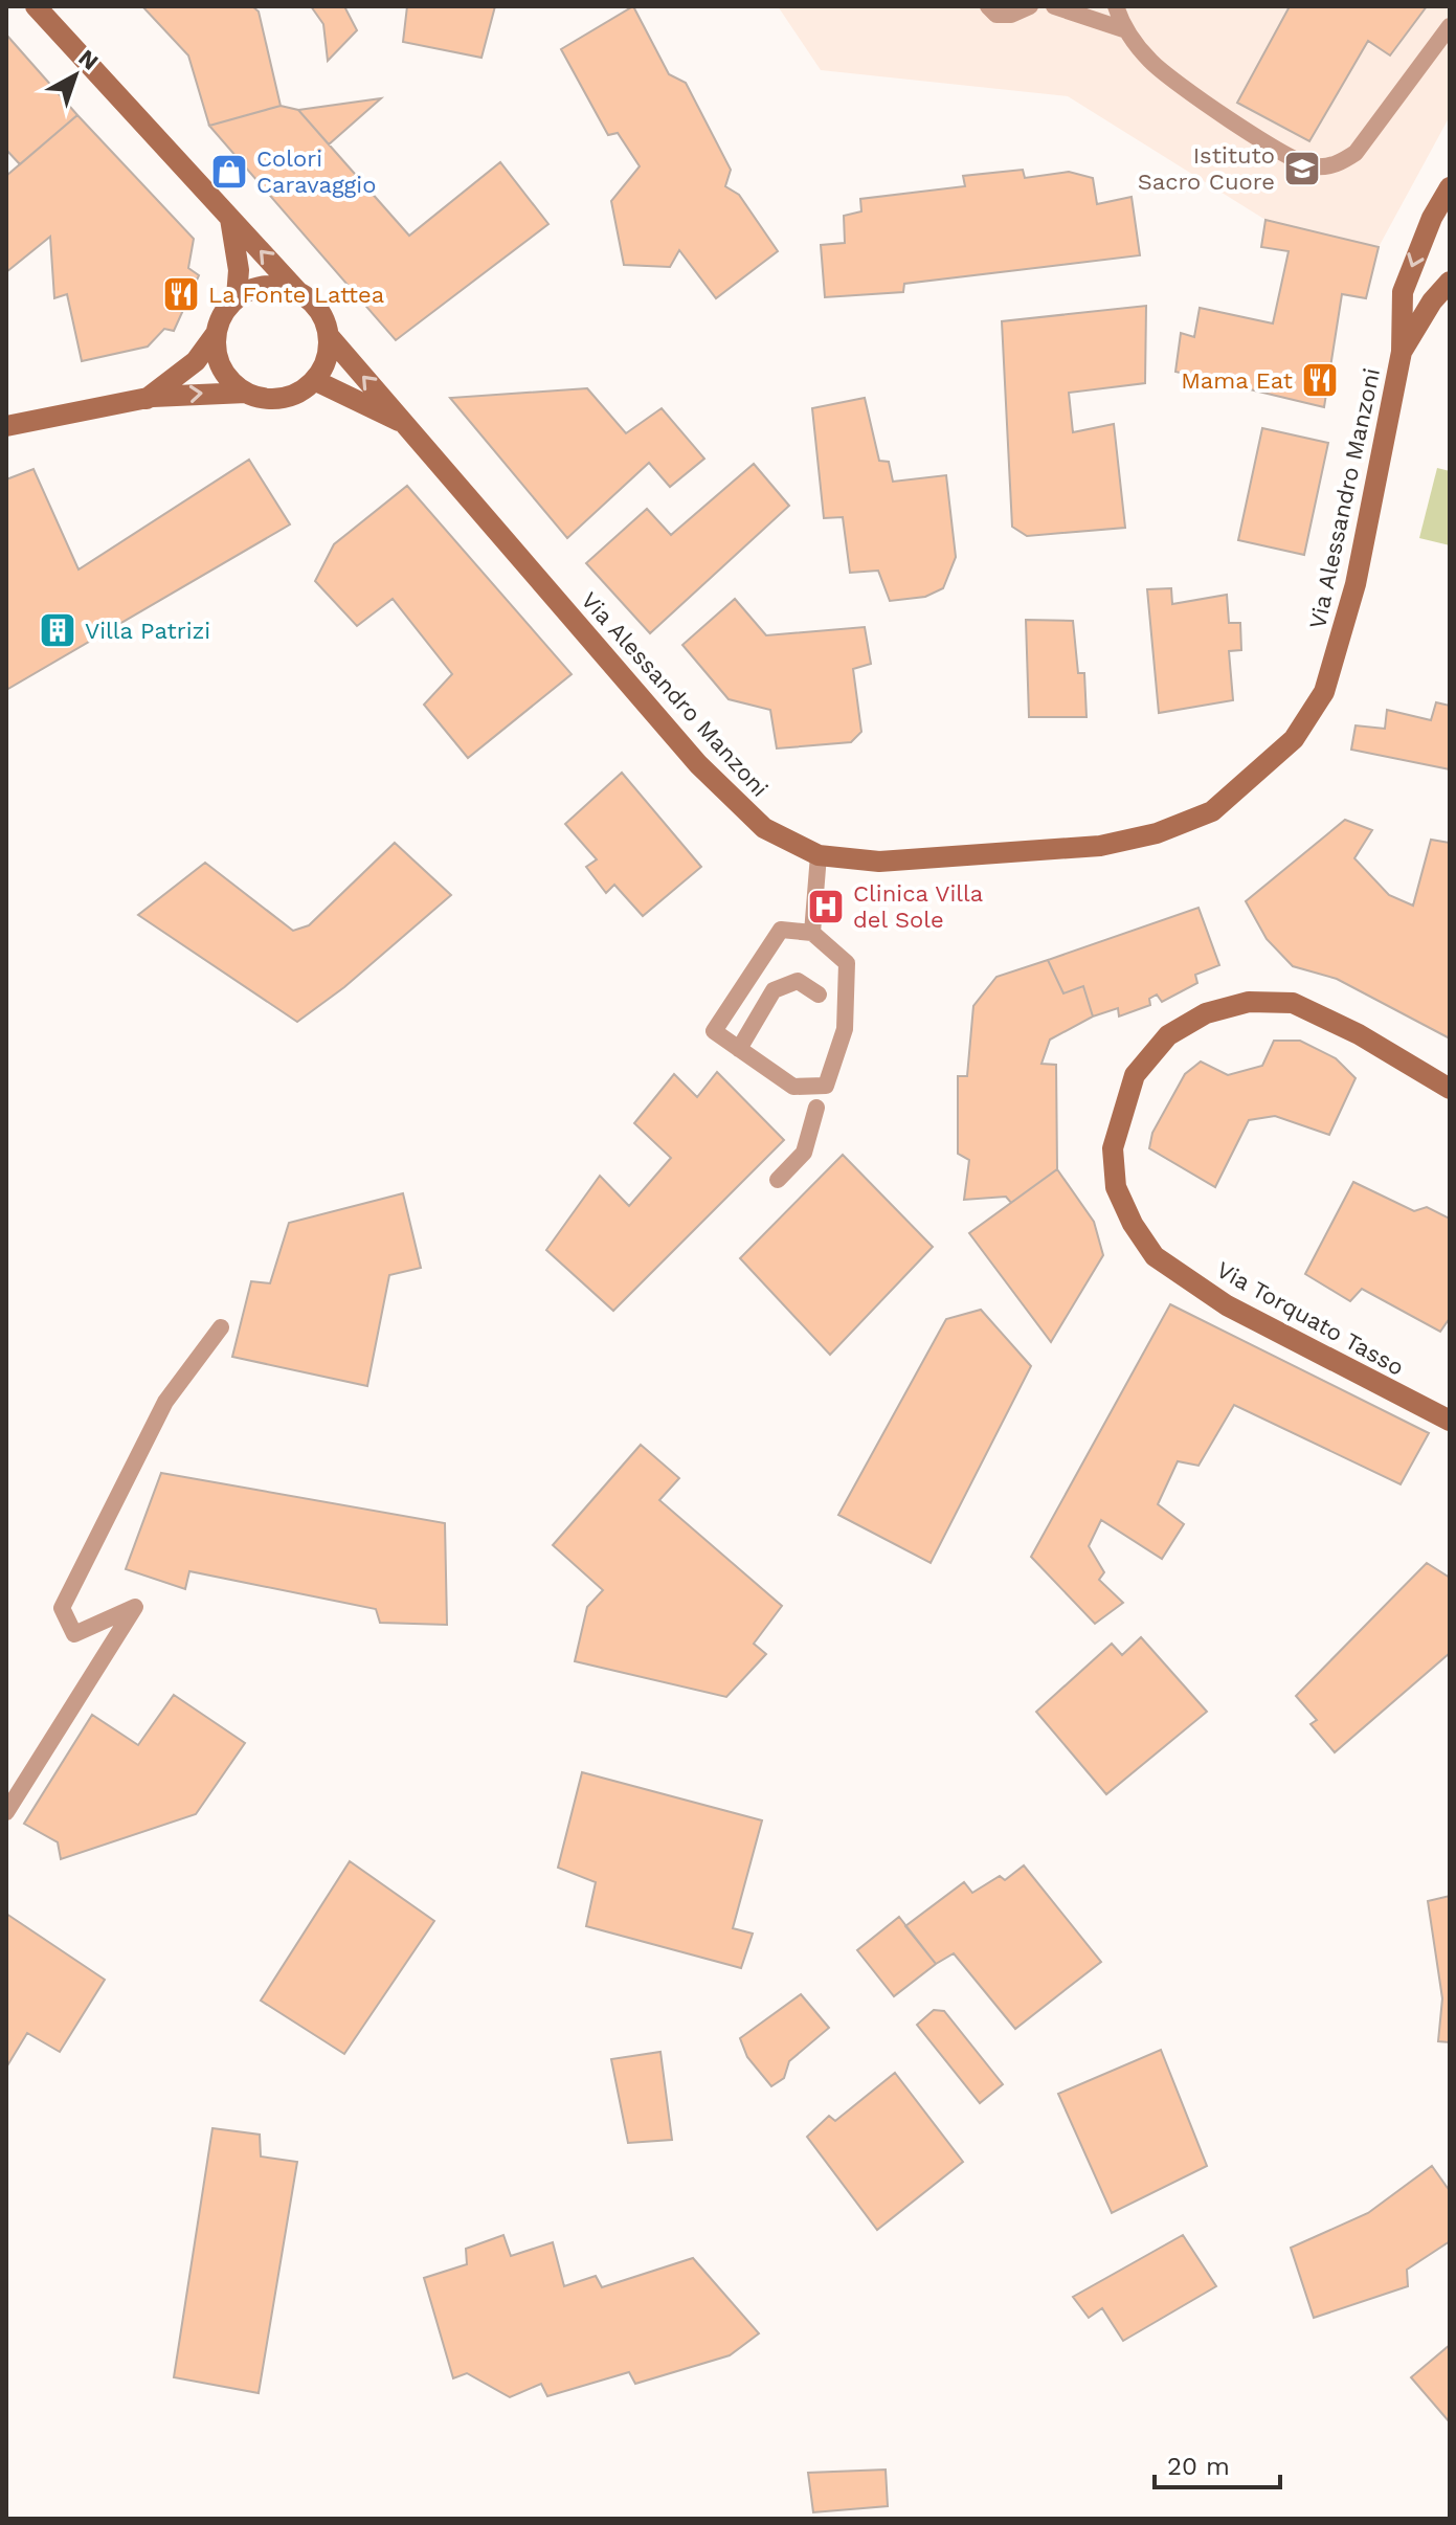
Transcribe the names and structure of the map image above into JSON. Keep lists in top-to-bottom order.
{
  "streets": {
    "main road": ["Via Alessandro Manzoni", "Via Torquato Tasso"]
  },
  "places": {
    "school or university": ["Istituto Sacro Cuore"],
    "shop": ["Colori Caravaggio"],
    "restaurant": ["La Fonte Lattea", "Mama Eat"],
    "building": ["Villa Patrizi"],
    "hospital": ["Clinica Villa del Sole"]
  },
  "scale_bar": "20 m",
  "north": "top right"
}
